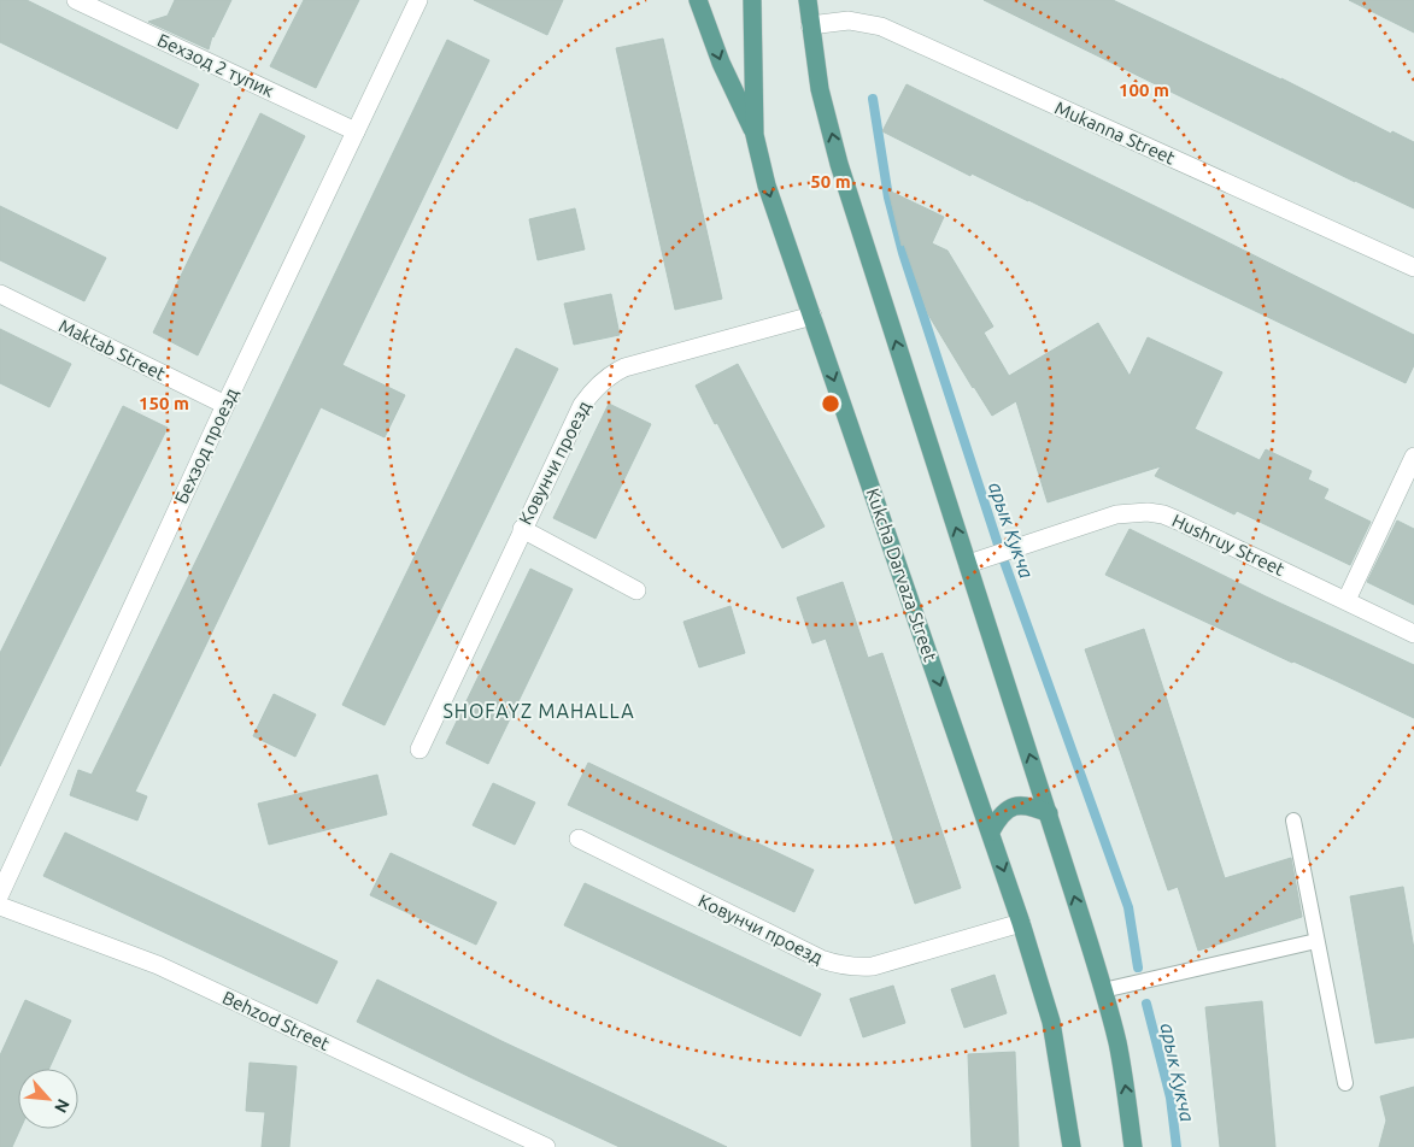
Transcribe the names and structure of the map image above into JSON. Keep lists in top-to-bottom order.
{
  "streets": {
    "main road": ["Kukcha Darvaza Street"],
    "street": [
      "Бехзод 2 тупик",
      "Mukanna Street",
      "Maktab Street",
      "Бехзод проезд",
      "Ковунчи проезд",
      "Hushruy Street",
      "Behzod Street"
    ]
  },
  "crossings": [
    ["Бехзод 2 тупик", "Бехзод проезд"],
    ["Maktab Street", "Бехзод проезд"],
    ["Ковунчи проезд", "Kukcha Darvaza Street"]
  ],
  "districts": ["SHOFAYZ MAHALLA"],
  "water": ["арык Кукча"],
  "north": "bottom right",
  "rings": ["100 m", "50 m", "150 m"]
}
